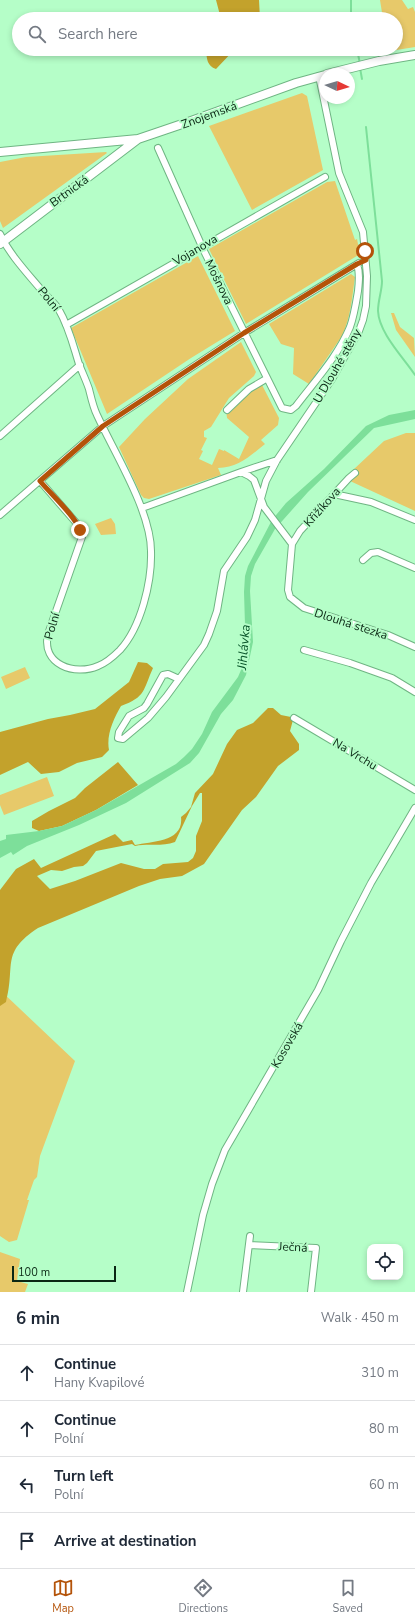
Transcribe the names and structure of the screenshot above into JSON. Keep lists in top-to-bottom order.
{
  "streets": {
    "main road": ["Znojemská", "Brtnická"],
    "street": [
      "Vojanova",
      "Mošnova",
      "Polní",
      "U Dlouhé stěny",
      "Křižíkova",
      "Dlouhá stezka",
      "Na Vrchu",
      "Kosovská",
      "Ječná"
    ]
  },
  "crossings": [
    ["Znojemská", "Brtnická"],
    ["Brtnická", "Polní"],
    ["Vojanova", "Mošnova"],
    ["Vojanova", "Polní"],
    ["Mošnova", "U Dlouhé stěny"],
    ["Křižíkova", "Dlouhá stezka"]
  ],
  "water": ["Jihlávka"],
  "scale_bar": "100 m",
  "north": "right",
  "page": {
    "search": "Search here",
    "scale": "100 m",
    "heading": ["6 min", "Walk · 450 m"],
    "list": [
      ["Continue", "Hany Kvapilové", "310 m"],
      ["Continue", "Polní", "80 m"],
      ["Turn left", "Polní", "60 m"],
      "Arrive at destination"
    ],
    "nav": ["Map", "Directions", "Saved"]
  }
}
